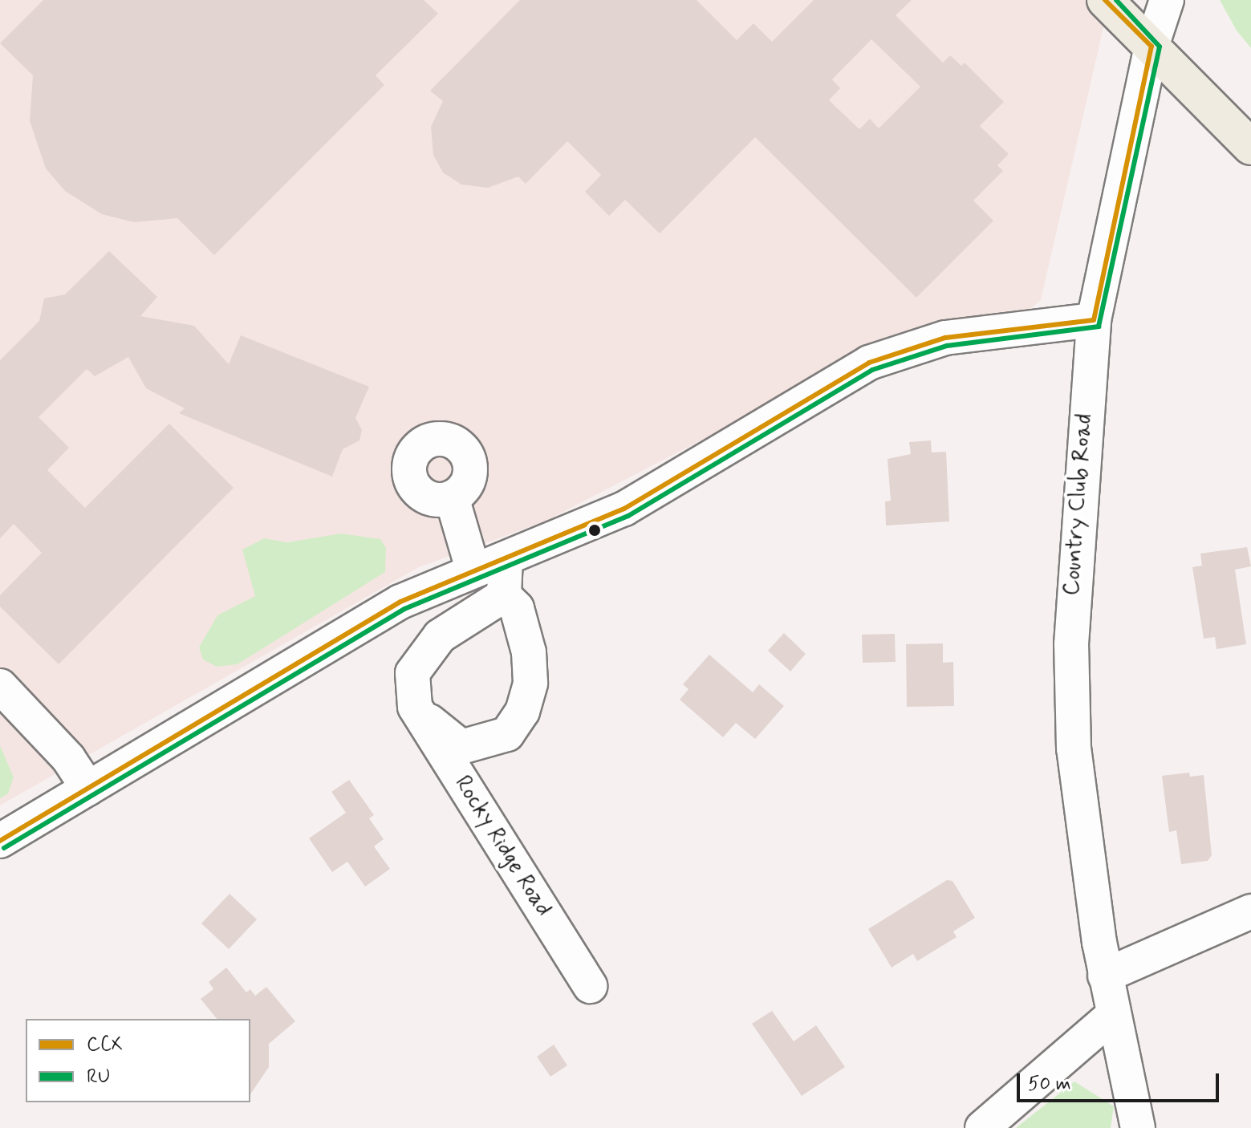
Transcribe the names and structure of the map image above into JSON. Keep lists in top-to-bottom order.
{
  "streets": {
    "street": ["Country Club Road", "Rocky Ridge Road"]
  },
  "lines": ["transit line CCX", "transit line RU"],
  "legend": ["CCX", "RU"],
  "scale_bar": "50 m"
}
